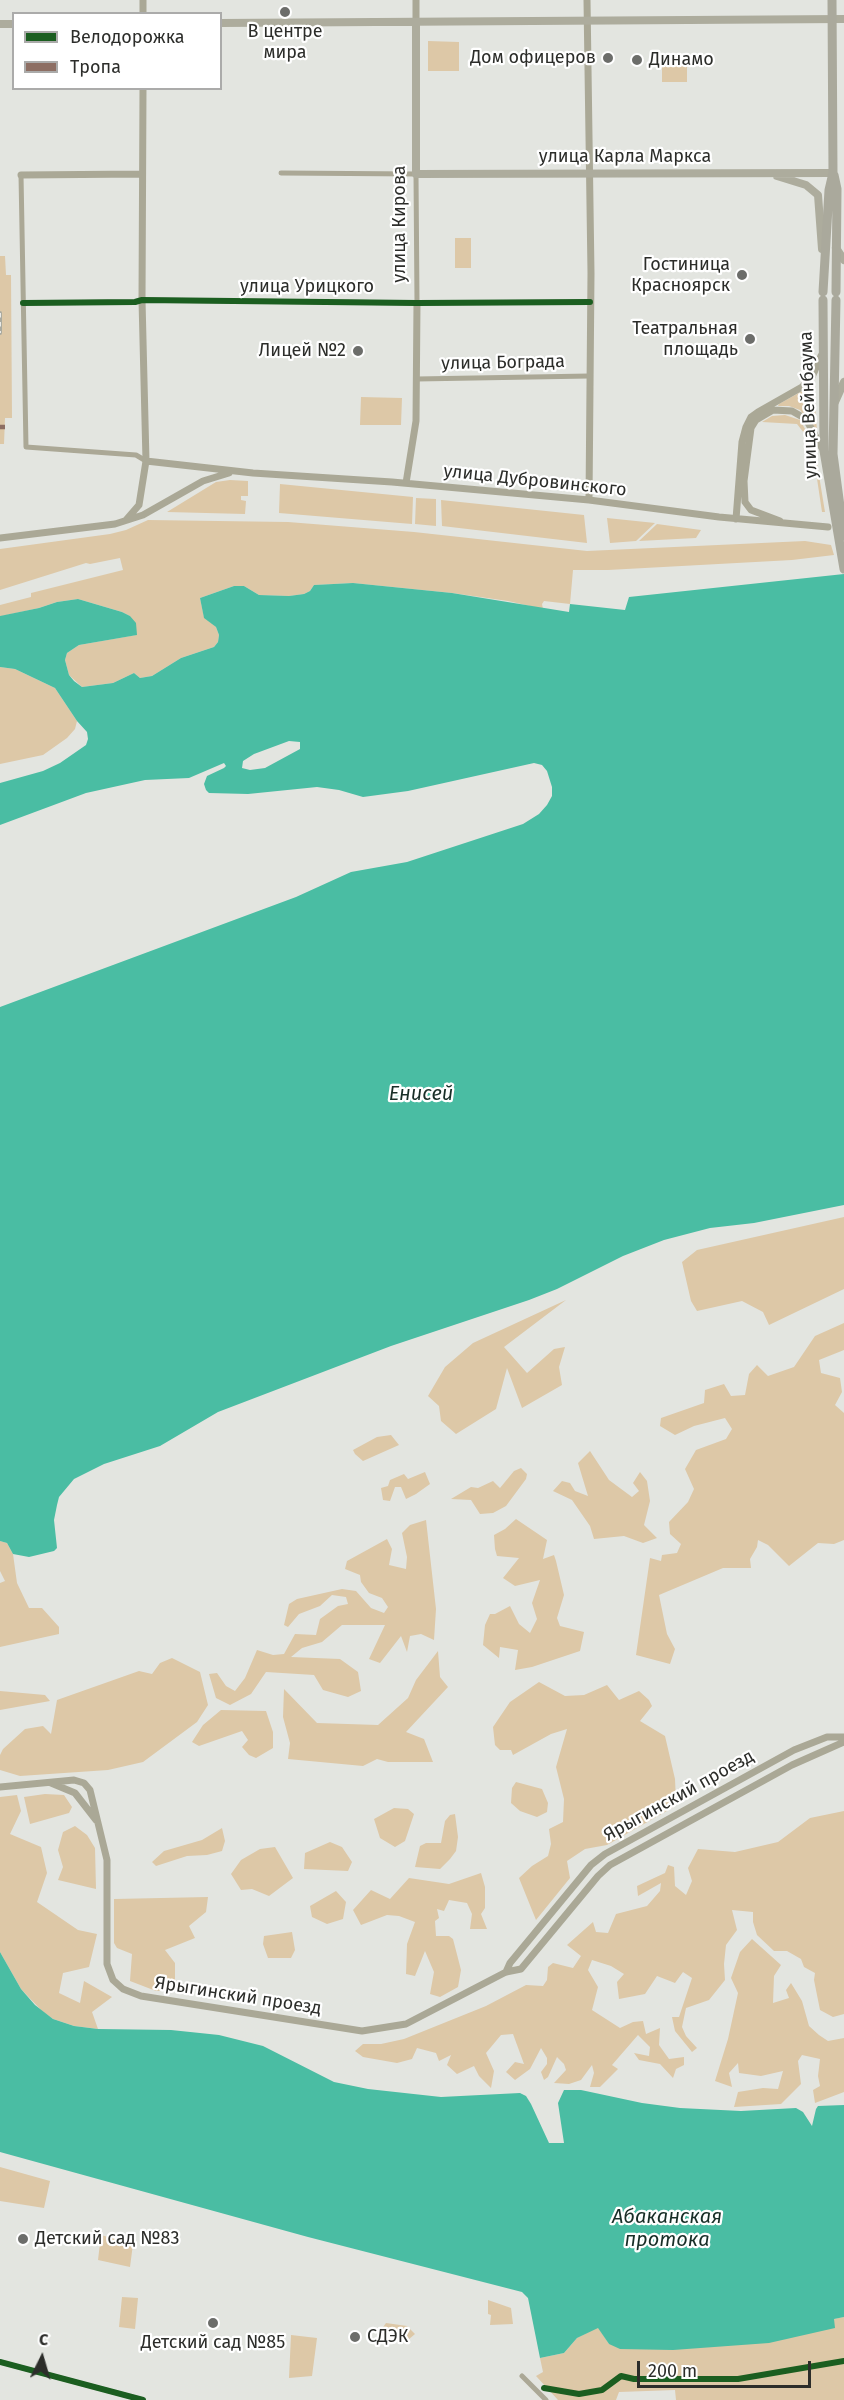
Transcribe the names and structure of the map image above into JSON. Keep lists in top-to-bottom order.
{
  "streets": {
    "highway": ["улица Вейнбаума"],
    "main road": [
      "улица Карла Маркса",
      "улица Кирова",
      "улица Дубровинского",
      "Ярыгинский проезд"
    ],
    "street": ["улица Урицкого", "улица Бограда"]
  },
  "crossings": [
    ["улица Карла Маркса", "улица Кирова"],
    ["улица Карла Маркса", "улица Вейнбаума"],
    ["улица Кирова", "улица Урицкого"],
    ["улица Кирова", "улица Бограда"],
    ["улица Кирова", "улица Дубровинского"],
    ["улица Урицкого", "улица Дубровинского"]
  ],
  "water": ["Енисей", "Абаканская протока"],
  "places": [
    "В центре мира",
    "Дом офицеров",
    "Динамо",
    "Гостиница Красноярск",
    "Театральная площадь",
    "Лицей №2",
    "Детский сад №83",
    "Детский сад №85",
    "СДЭК"
  ],
  "legend": ["Велодорожка", "Тропа"],
  "scale_bar": "200 m",
  "north": "top"
}
